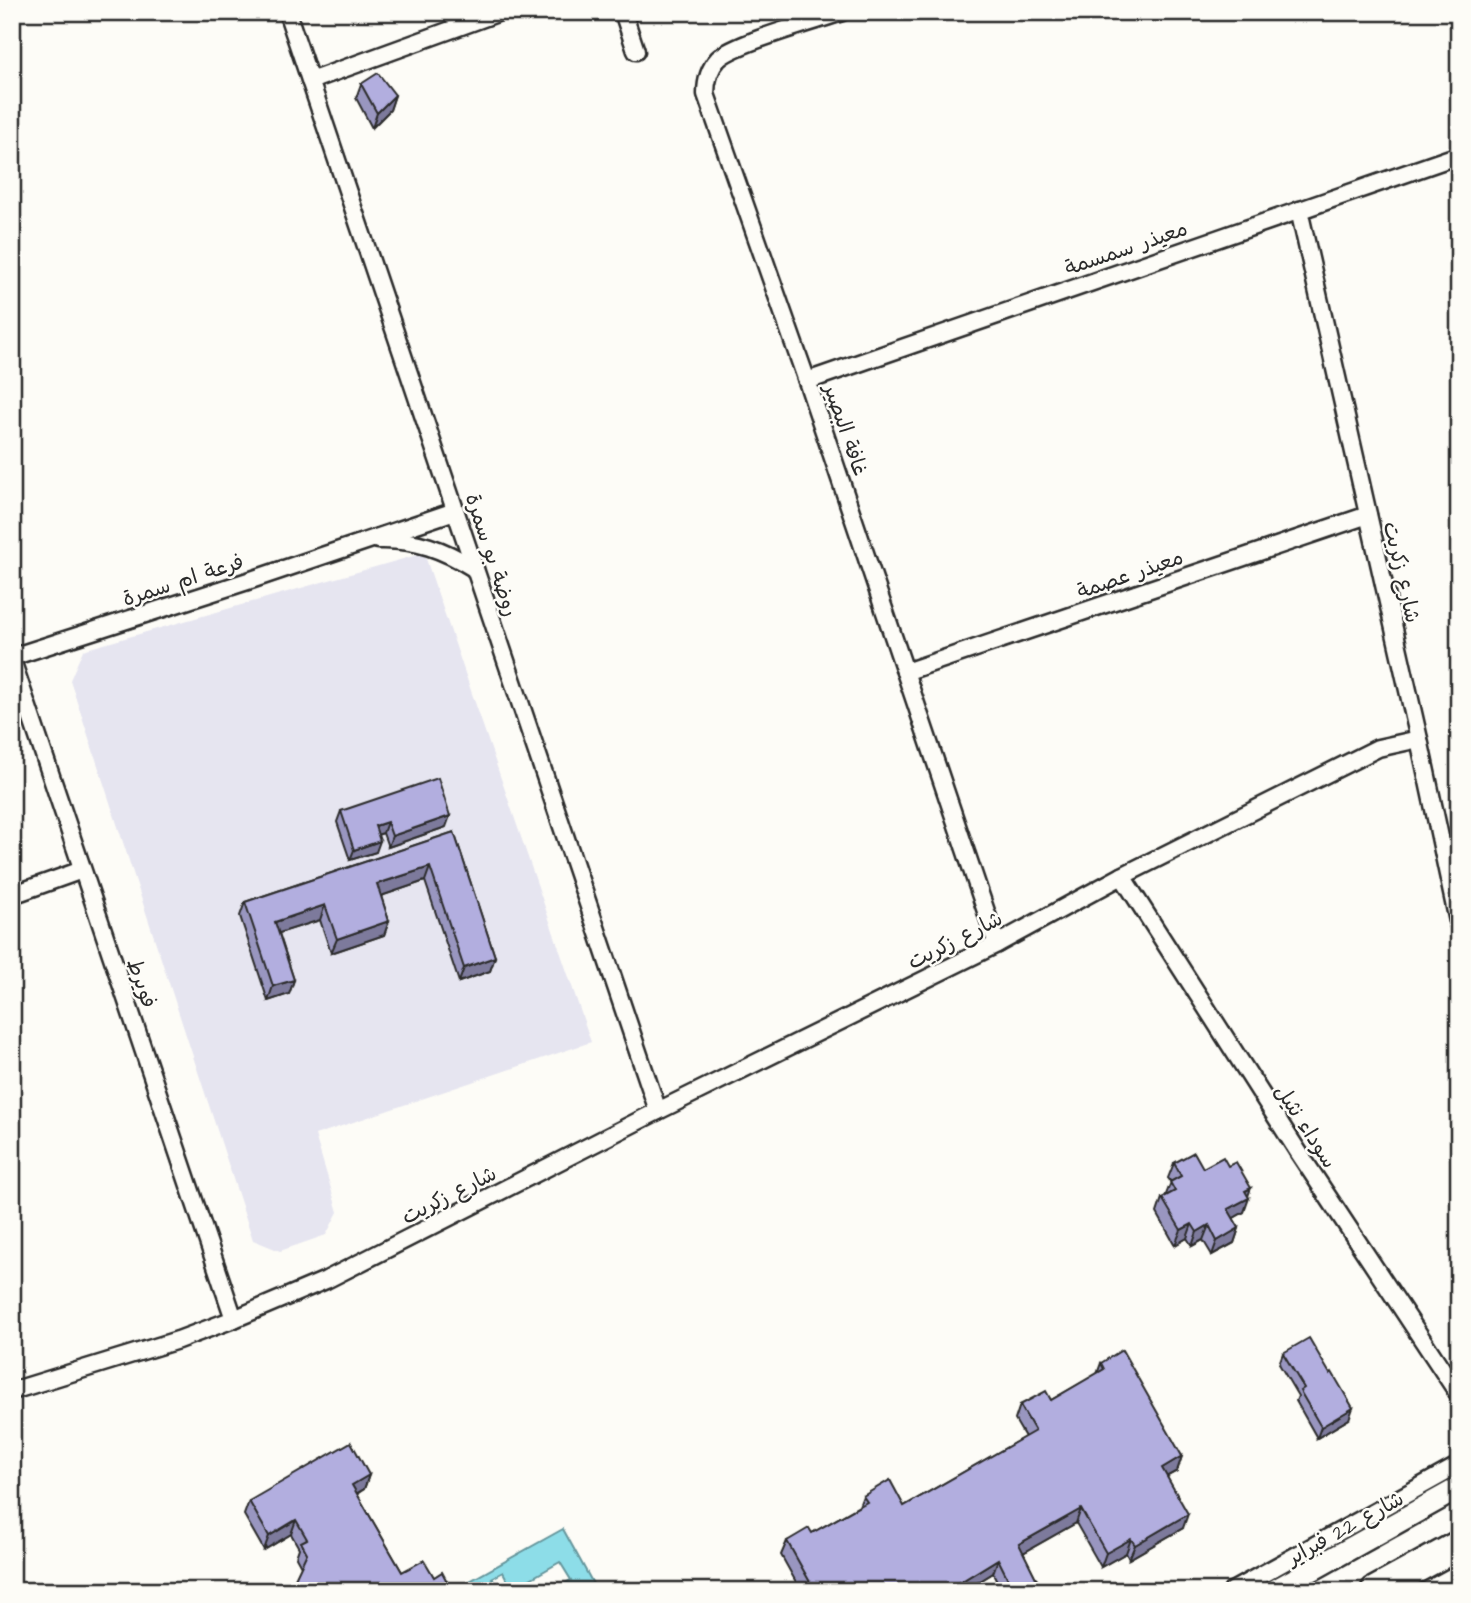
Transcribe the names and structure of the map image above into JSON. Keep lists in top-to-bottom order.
{
  "streets": {
    "main road": ["شارع 22 فبراير"],
    "street": [
      "معيذر سمسمة",
      "غافة البصير",
      "روضة بو سمرة",
      "شارع زكريت",
      "معيذر عصمة",
      "فرعة ام سمرة",
      "فويرط",
      "سوداء نثيل"
    ]
  },
  "crossings": [
    ["معيذر سمسمة", "غافة البصير"],
    ["معيذر سمسمة", "شارع زكريت"],
    ["غافة البصير", "شارع زكريت"],
    ["غافة البصير", "معيذر عصمة"],
    ["روضة بو سمرة", "شارع زكريت"],
    ["روضة بو سمرة", "فرعة ام سمرة"],
    ["شارع زكريت", "معيذر عصمة"],
    ["شارع زكريت", "فويرط"],
    ["شارع زكريت", "سوداء نثيل"],
    ["فرعة ام سمرة", "فويرط"]
  ]
}
